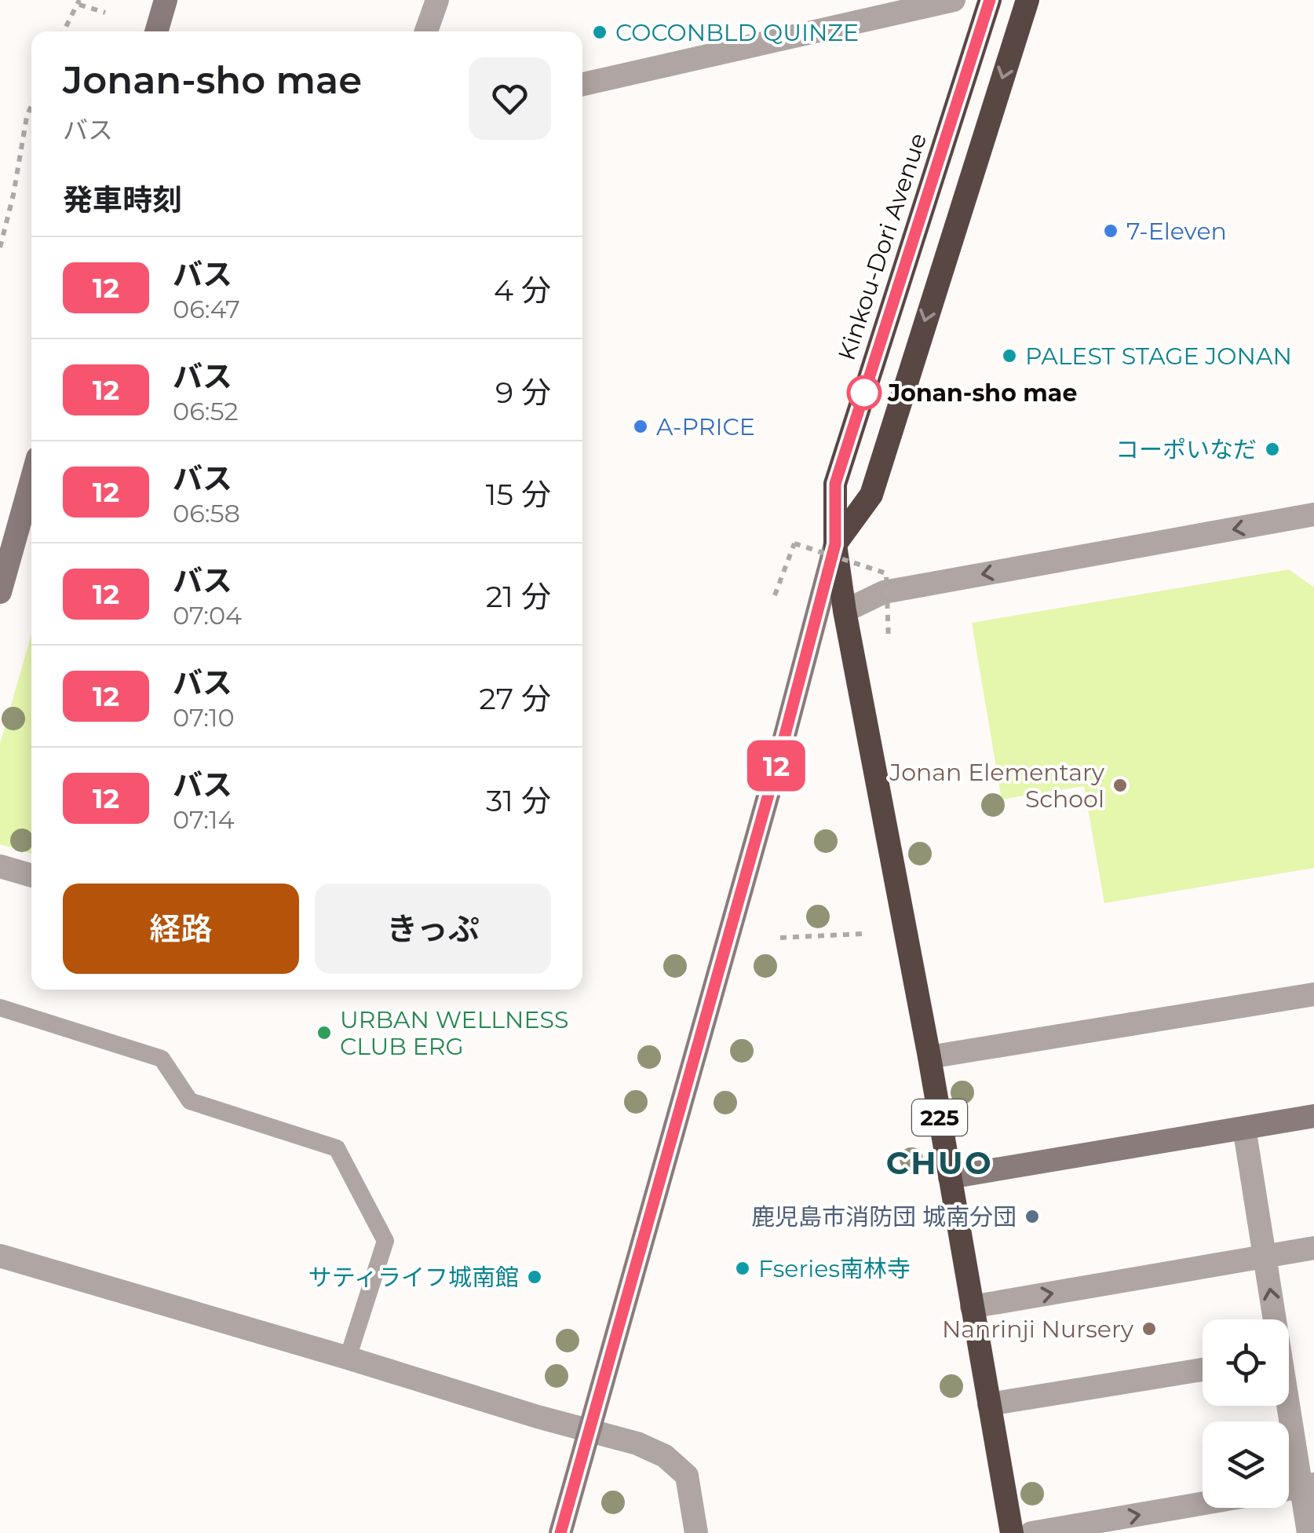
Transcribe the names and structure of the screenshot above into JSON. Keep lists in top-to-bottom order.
{
  "streets": {
    "highway": ["Kinkou-Dori Avenue", "225"]
  },
  "crossings": [
    ["Kinkou-Dori Avenue", "225"]
  ],
  "districts": ["CHUO"],
  "places": [
    "COCONBLD QUINZE",
    "7-Eleven",
    "PALEST STAGE JONAN",
    "Jonan-sho mae",
    "A-PRICE",
    "コーポいなだ",
    "Jonan Elementary School",
    "URBAN WELLNESS CLUB ERG",
    "鹿児島市消防団 城南分団",
    "Fseries南林寺",
    "サティライフ城南館",
    "Nanrinji Nursery"
  ],
  "lines": ["bus line 12"],
  "page": {
    "on_map": "12",
    "heading": [
      ["Jonan-sho mae", "バス"],
      "発車時刻"
    ],
    "list": [
      {
        "mark": "12",
        "name": "バス",
        "note": "06:47",
        "value": "4 分"
      },
      {
        "mark": "12",
        "name": "バス",
        "note": "06:52",
        "value": "9 分"
      },
      {
        "mark": "12",
        "name": "バス",
        "note": "06:58",
        "value": "15 分"
      },
      {
        "mark": "12",
        "name": "バス",
        "note": "07:04",
        "value": "21 分"
      },
      {
        "mark": "12",
        "name": "バス",
        "note": "07:10",
        "value": "27 分"
      },
      {
        "mark": "12",
        "name": "バス",
        "note": "07:14",
        "value": "31 分"
      }
    ],
    "buttons": ["経路", "きっぷ"]
  }
}
